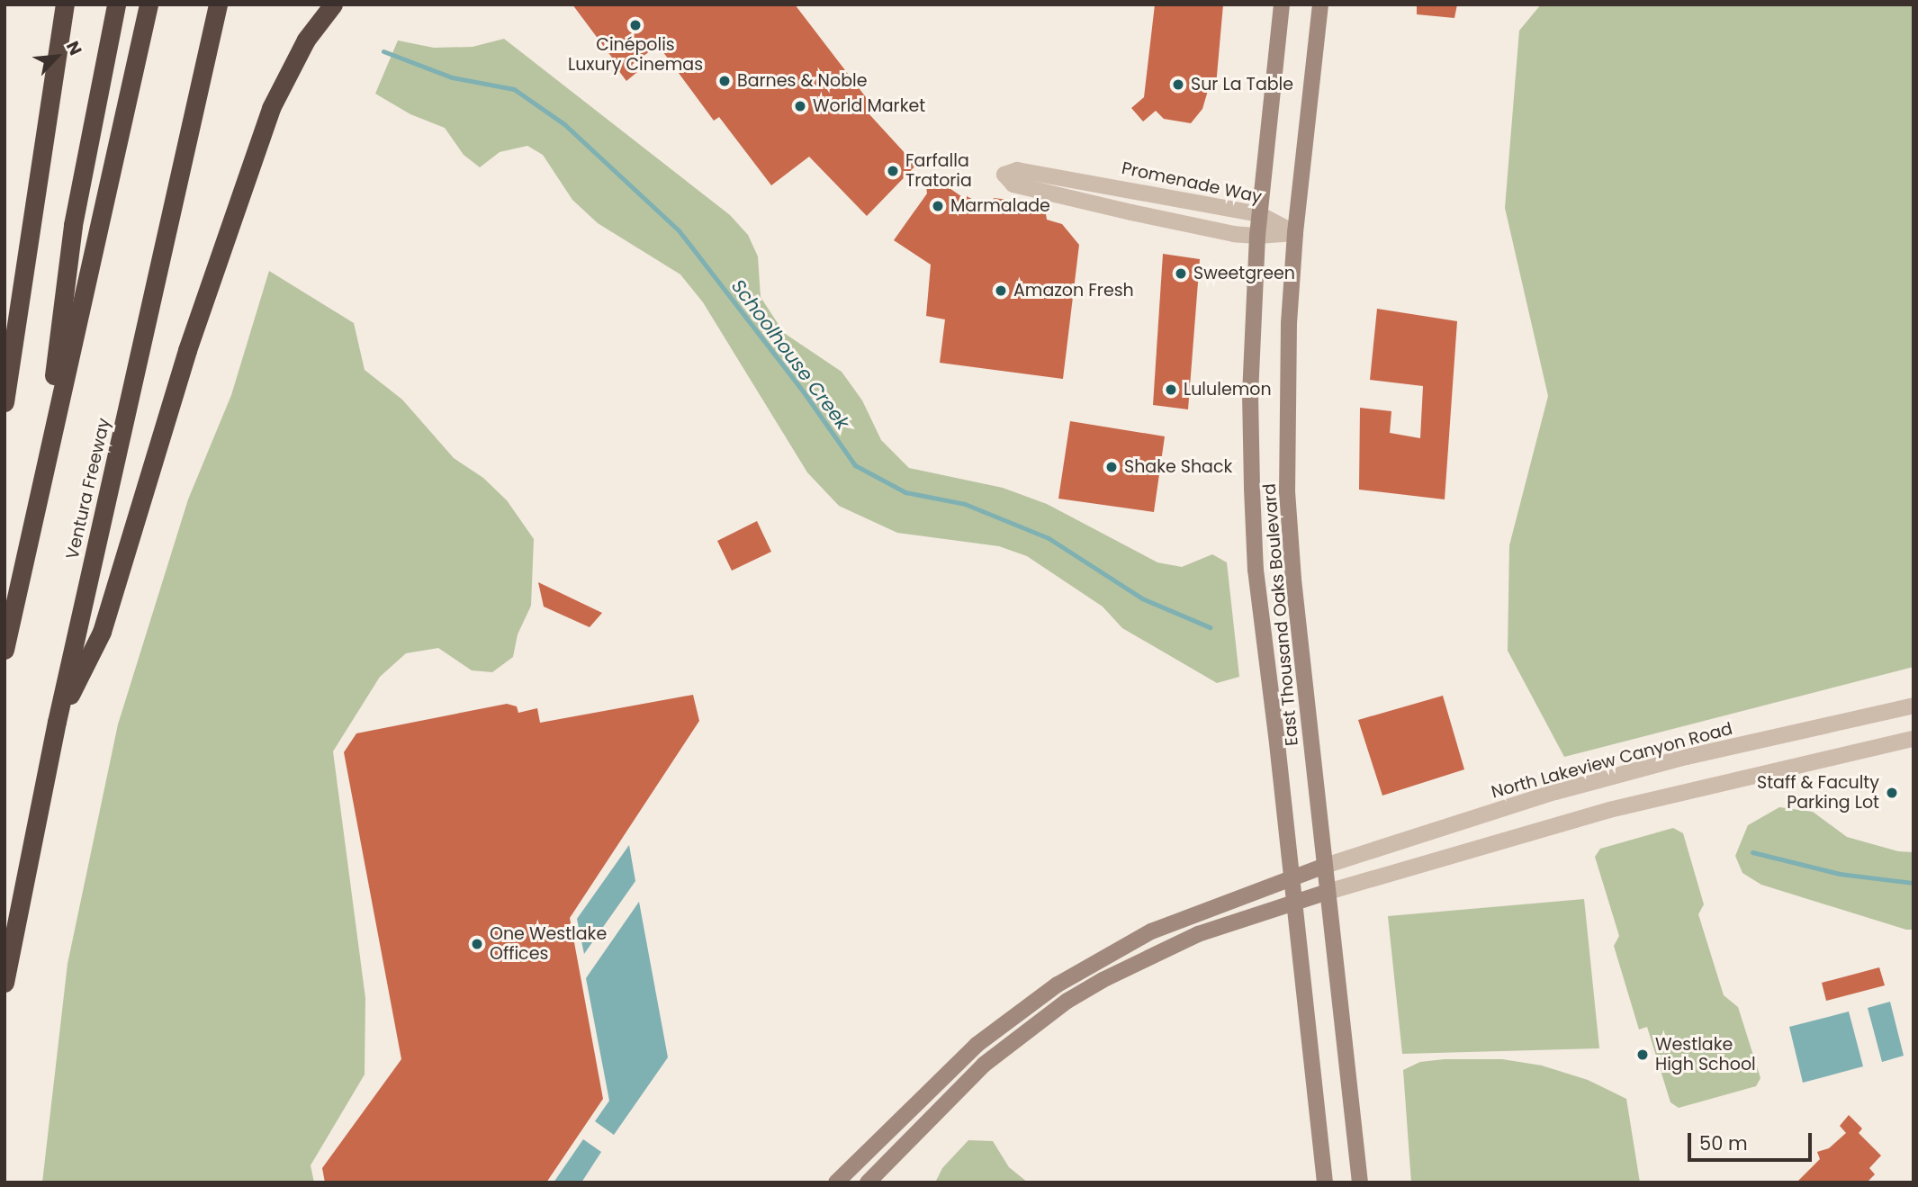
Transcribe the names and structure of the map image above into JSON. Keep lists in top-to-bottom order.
{
  "streets": {
    "highway": ["Ventura Freeway"],
    "main road": ["East Thousand Oaks Boulevard"],
    "street": ["Promenade Way", "North Lakeview Canyon Road"]
  },
  "crossings": [
    ["Promenade Way", "East Thousand Oaks Boulevard"],
    ["East Thousand Oaks Boulevard", "North Lakeview Canyon Road"]
  ],
  "water": ["Schoolhouse Creek"],
  "places": [
    "Cinépolis Luxury Cinemas",
    "Barnes & Noble",
    "Sur La Table",
    "World Market",
    "Farfalla Tratoria",
    "Marmalade",
    "Sweetgreen",
    "Amazon Fresh",
    "Lululemon",
    "Shake Shack",
    "Staff & Faculty Parking Lot",
    "One Westlake Offices",
    "Westlake High School"
  ],
  "scale_bar": "50 m",
  "north": "top right"
}
